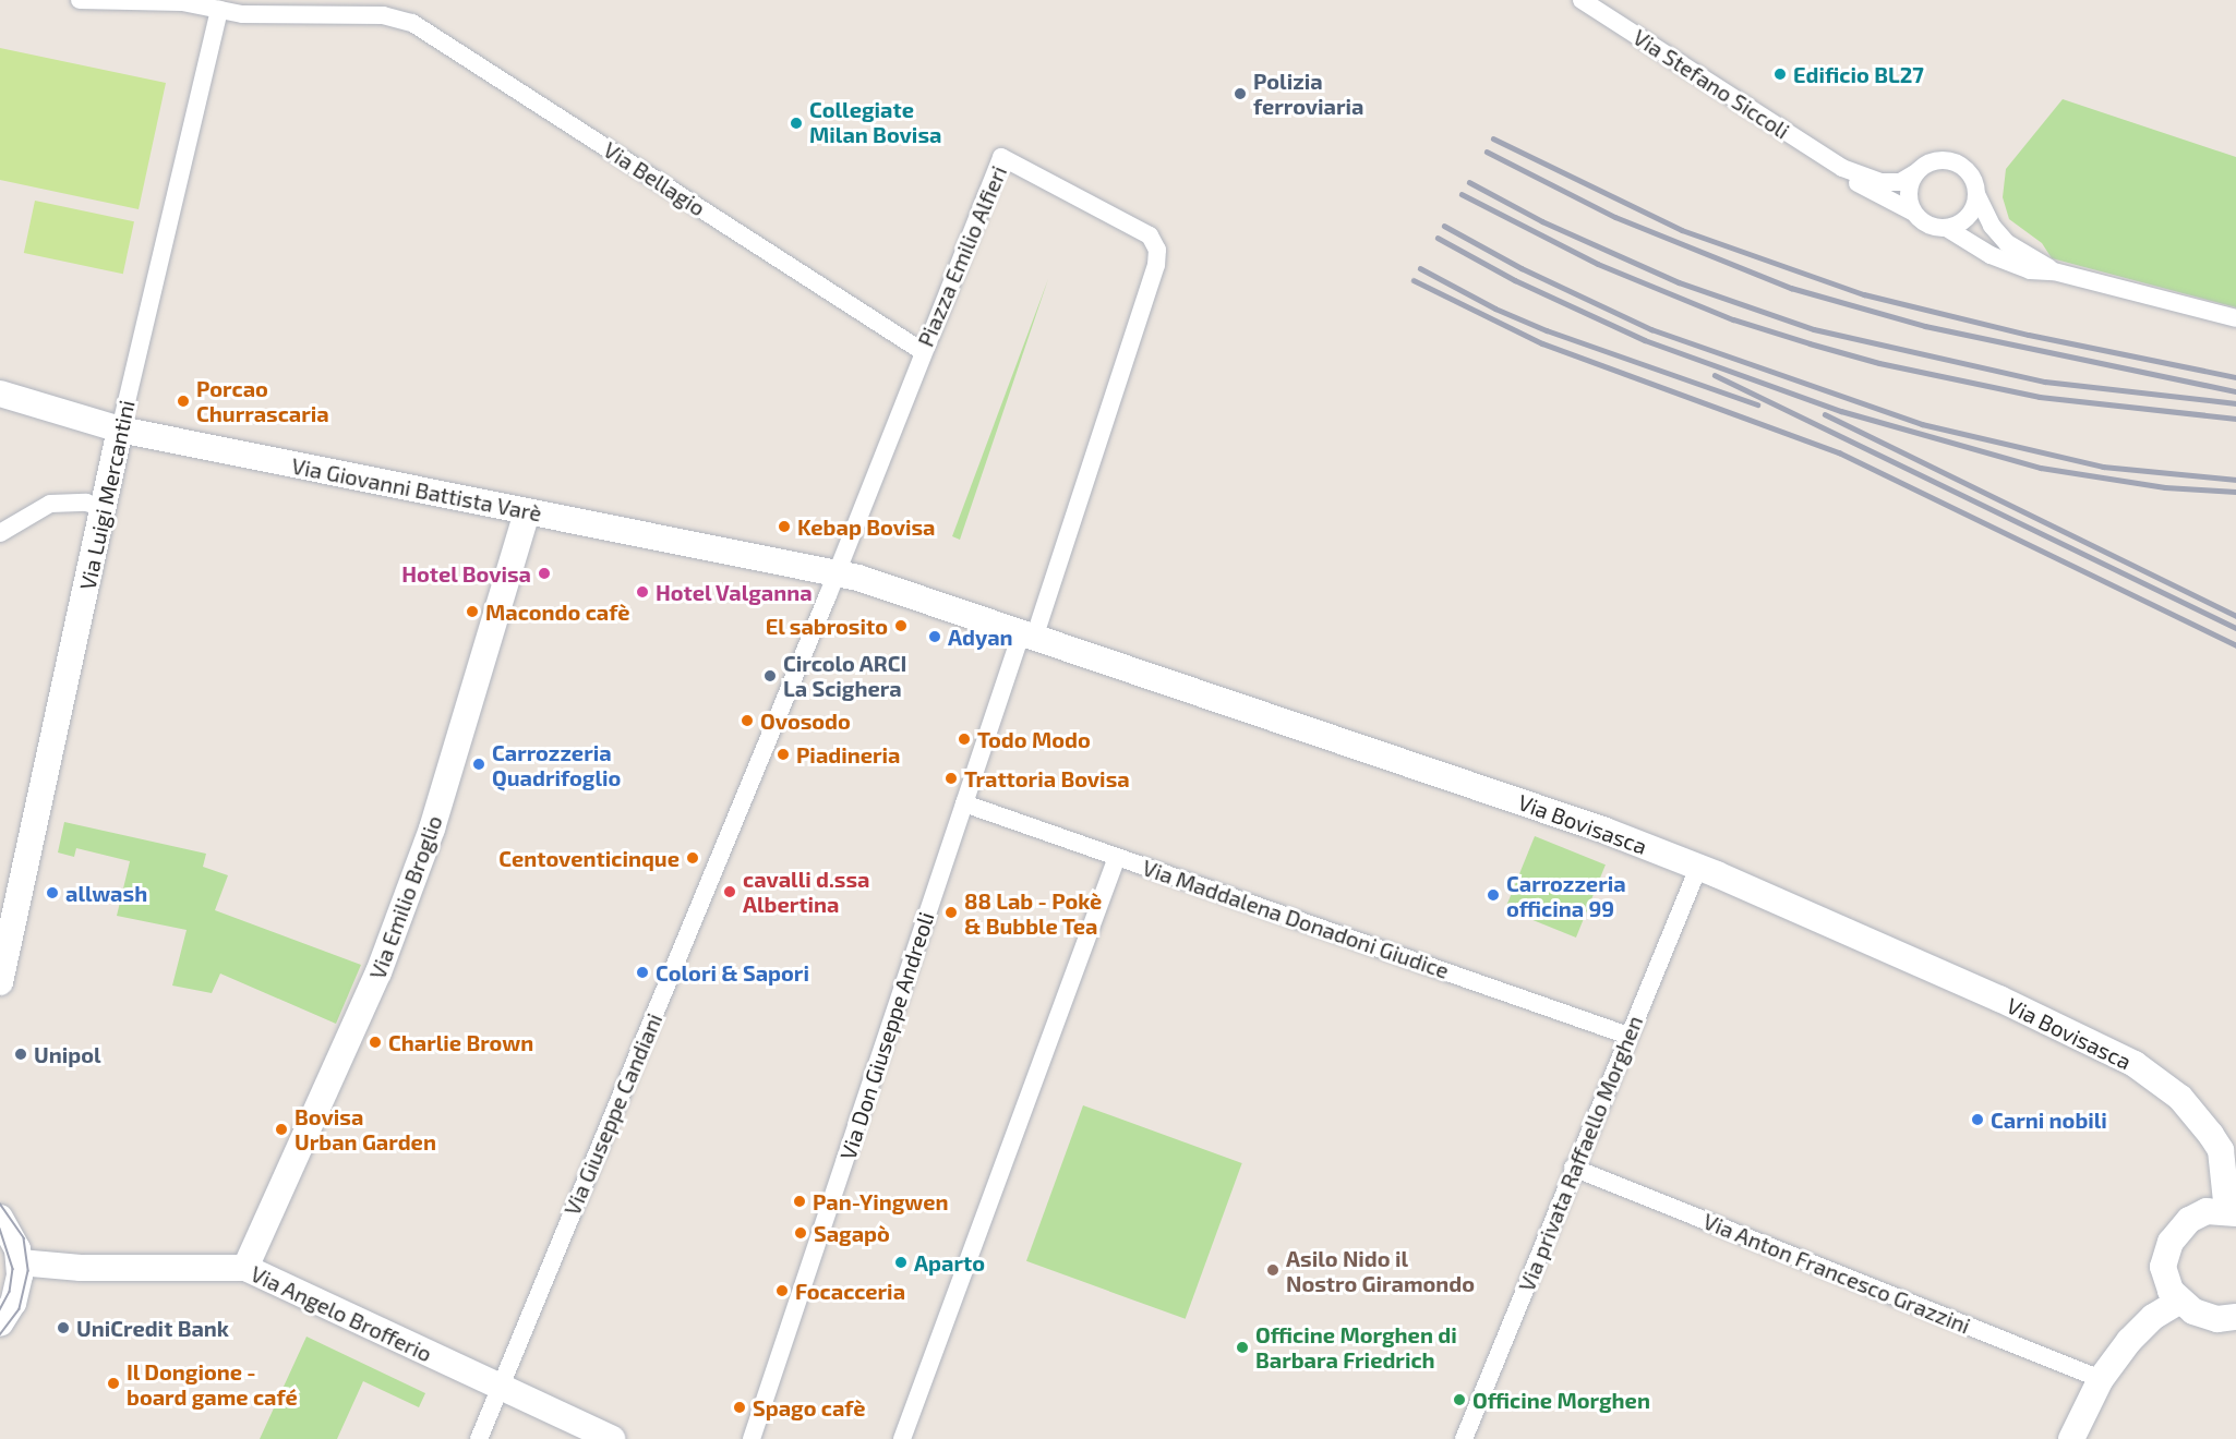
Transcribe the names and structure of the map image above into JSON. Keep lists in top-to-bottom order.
{
  "streets": {
    "street": [
      "Via Stefano Siccoli",
      "Via Bellagio",
      "Piazza Emilio Alfieri",
      "Via Giovanni Battista Varè",
      "Via Luigi Mercantini",
      "Via Bovisasca",
      "Via Emilio Broglio",
      "Via Maddalena Donadoni Giudice",
      "Via Don Giuseppe Andreoli",
      "Via Giuseppe Candiani",
      "Via privata Raffaello Morghen",
      "Via Anton Francesco Grazzini",
      "Via Angelo Brofferio"
    ]
  },
  "crossings": [
    ["Via Bellagio", "Piazza Emilio Alfieri"],
    ["Via Bellagio", "Via Luigi Mercantini"],
    ["Piazza Emilio Alfieri", "Via Giovanni Battista Varè"],
    ["Piazza Emilio Alfieri", "Via Bovisasca"],
    ["Piazza Emilio Alfieri", "Via Don Giuseppe Andreoli"],
    ["Piazza Emilio Alfieri", "Via Giuseppe Candiani"],
    ["Via Giovanni Battista Varè", "Via Luigi Mercantini"],
    ["Via Giovanni Battista Varè", "Via Bovisasca"],
    ["Via Giovanni Battista Varè", "Via Emilio Broglio"],
    ["Via Giovanni Battista Varè", "Via Giuseppe Candiani"],
    ["Via Bovisasca", "Via Don Giuseppe Andreoli"],
    ["Via Bovisasca", "Via Giuseppe Candiani"],
    ["Via Bovisasca", "Via privata Raffaello Morghen"],
    ["Via Emilio Broglio", "Via Angelo Brofferio"],
    ["Via Maddalena Donadoni Giudice", "Via Don Giuseppe Andreoli"],
    ["Via Maddalena Donadoni Giudice", "Via privata Raffaello Morghen"],
    ["Via Giuseppe Candiani", "Via Angelo Brofferio"],
    ["Via privata Raffaello Morghen", "Via Anton Francesco Grazzini"]
  ],
  "places": [
    "Edificio BL27",
    "Polizia ferroviaria",
    "Collegiate Milan Bovisa",
    "Porcao Churrascaria",
    "Kebap Bovisa",
    "Hotel Bovisa",
    "Hotel Valganna",
    "Macondo cafè",
    "El sabrosito",
    "Adyan",
    "Circolo ARCI La Scighera",
    "Ovosodo",
    "Todo Modo",
    "Piadineria",
    "Carrozzeria Quadrifoglio",
    "Trattoria Bovisa",
    "Centoventicinque",
    "cavalli d.ssa Albertina",
    "allwash",
    "Carrozzeria officina 99",
    "88 Lab - Pokè & Bubble Tea",
    "Colori & Sapori",
    "Charlie Brown",
    "Unipol",
    "Carni nobili",
    "Bovisa Urban Garden",
    "Pan-Yingwen",
    "Sagapò",
    "Aparto",
    "Asilo Nido il Nostro Giramondo",
    "Focacceria",
    "UniCredit Bank",
    "Officine Morghen di Barbara Friedrich",
    "Il Dongione - board game café",
    "Officine Morghen",
    "Spago cafè"
  ]
}
